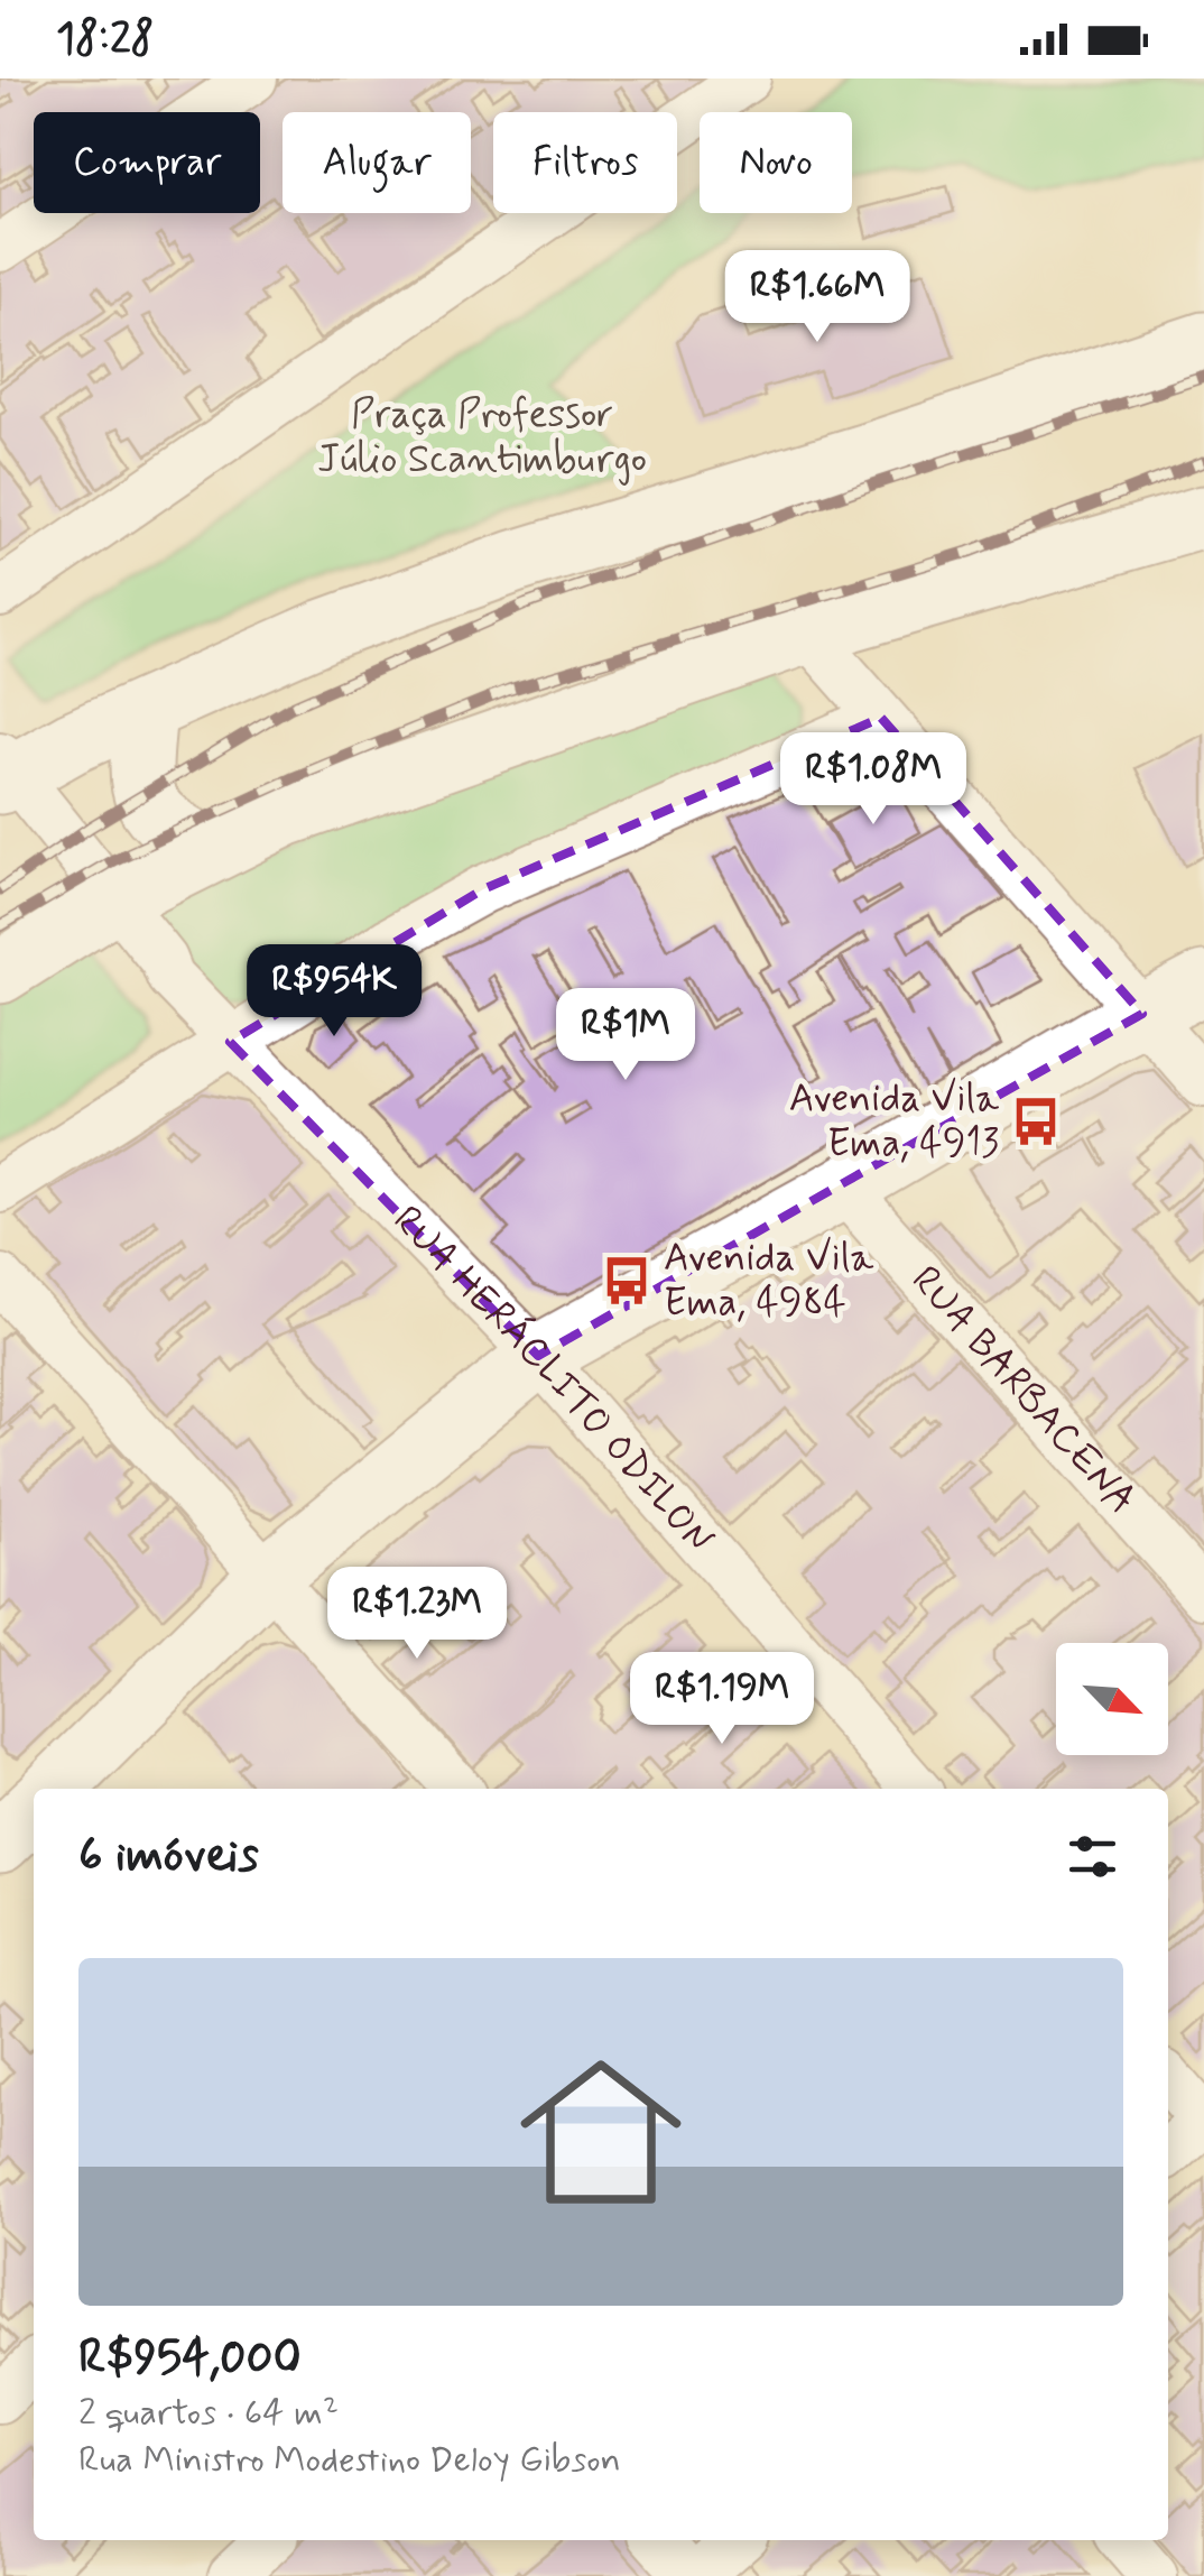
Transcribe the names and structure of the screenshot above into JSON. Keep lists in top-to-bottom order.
{
  "streets": {
    "street": ["RUA HERÁCLITO ODILON", "RUA BARBACENA"]
  },
  "parks": ["Praça Professor Júlio Scantimburgo"],
  "places": {
    "bus stop": ["Avenida Vila Ema, 4913", "Avenida Vila Ema, 4984"]
  },
  "north": "bottom right",
  "page": {
    "status": "18:28",
    "chip": [
      "Comprar",
      "Alugar",
      "Filtros",
      "Novo"
    ],
    "price": [
      "R$1.66M",
      "R$1.08M",
      "R$954K",
      "R$1M",
      "R$1.23M",
      "R$1.19M"
    ],
    "heading": "6 imóveis",
    "list": [
      {
        "name": "R$954,000",
        "note": "2 quartos · 64 m² · Rua Ministro Modestino Deloy Gibson"
      }
    ]
  }
}
